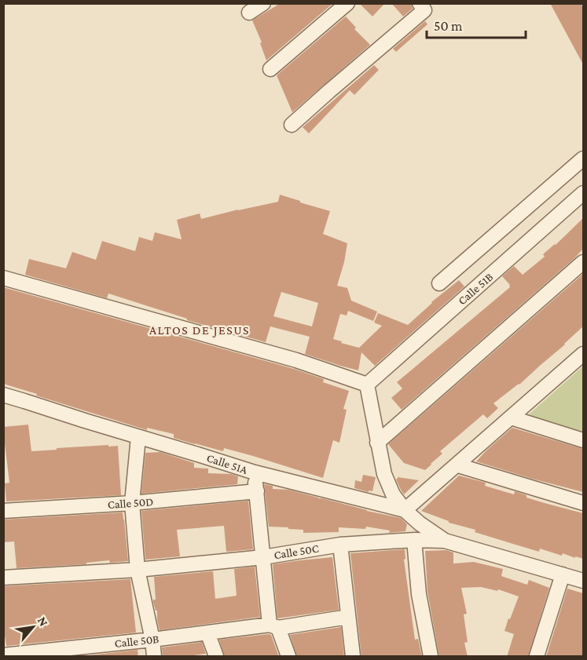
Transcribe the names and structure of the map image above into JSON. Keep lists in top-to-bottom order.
{
  "streets": {
    "street": [
      "Calle 51B",
      "Calle 51A",
      "Calle 50D",
      "Calle 50C",
      "Calle 50B"
    ]
  },
  "crossings": [
    ["Calle 51A", "Calle 50C"]
  ],
  "districts": ["ALTOS DE JESUS"],
  "scale_bar": "50 m",
  "north": "top right"
}
